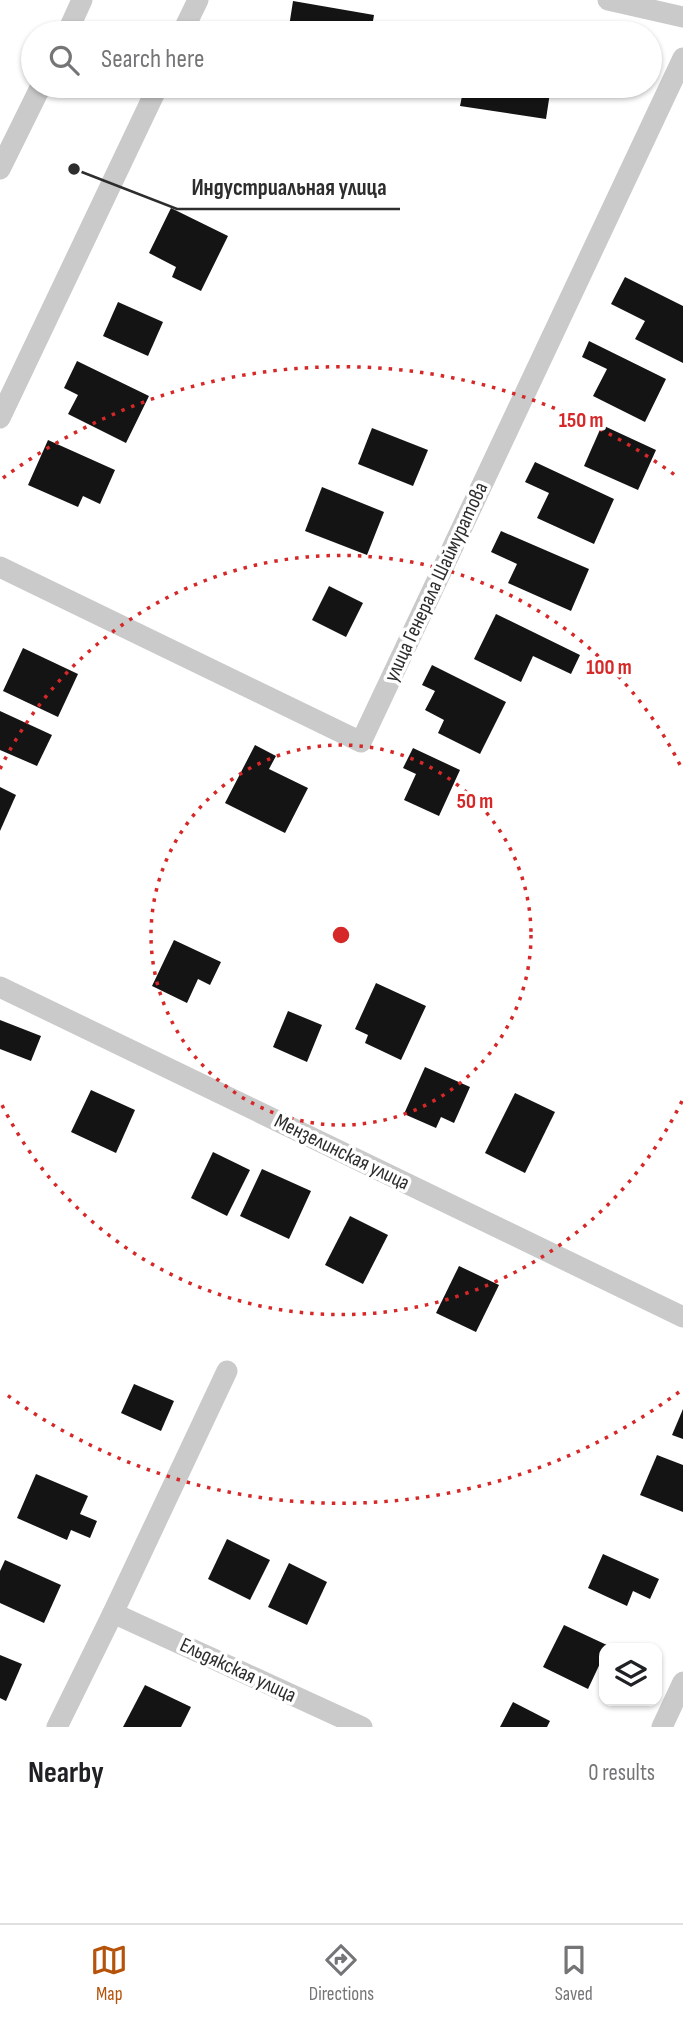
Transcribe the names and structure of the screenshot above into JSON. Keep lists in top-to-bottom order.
{
  "streets": {
    "street": ["улица Генерала Шаймуратова", "Мензелинская улица", "Ельдякская улица"]
  },
  "places": ["Индустриальная улица"],
  "page": {
    "search": "Search here",
    "heading": ["Nearby", "0 results"],
    "nav": ["Map", "Directions", "Saved"]
  },
  "rings": ["150 m", "100 m", "50 m"]
}
